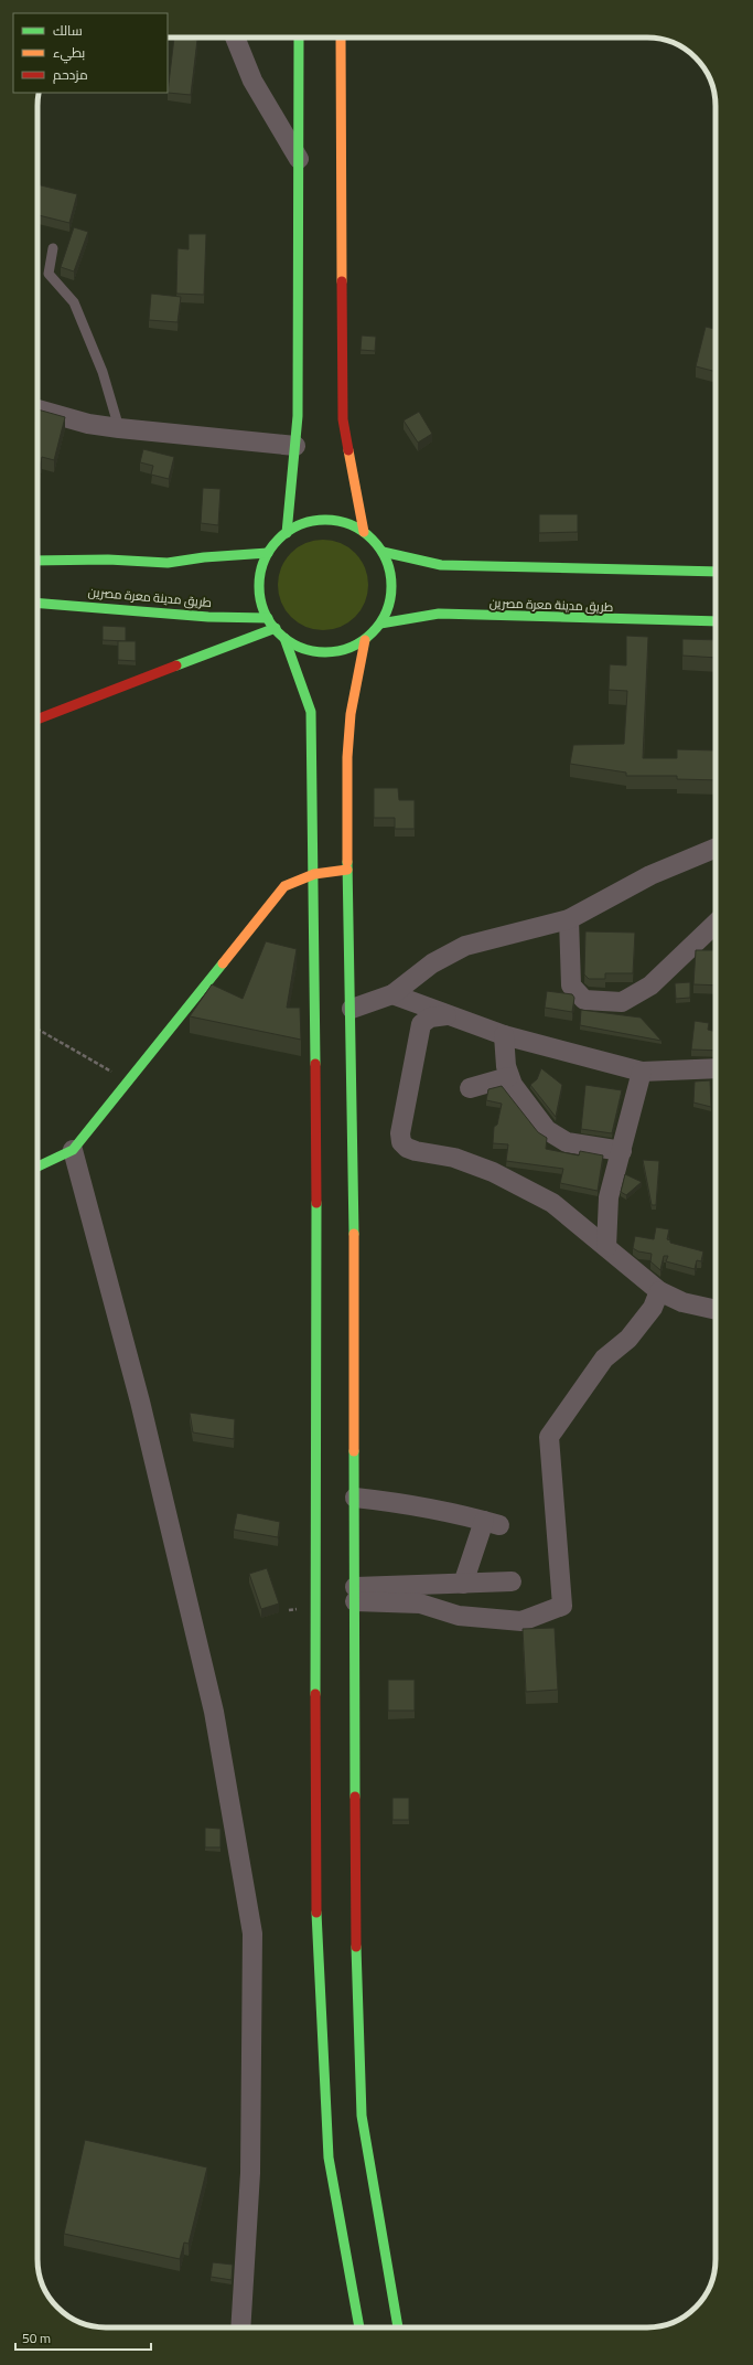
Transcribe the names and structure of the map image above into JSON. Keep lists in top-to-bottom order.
{
  "streets": {
    "main road": ["طريق مدينة معرة مصرين"]
  },
  "legend": ["سالك", "بطيء", "مزدحم"],
  "scale_bar": "50 m"
}
